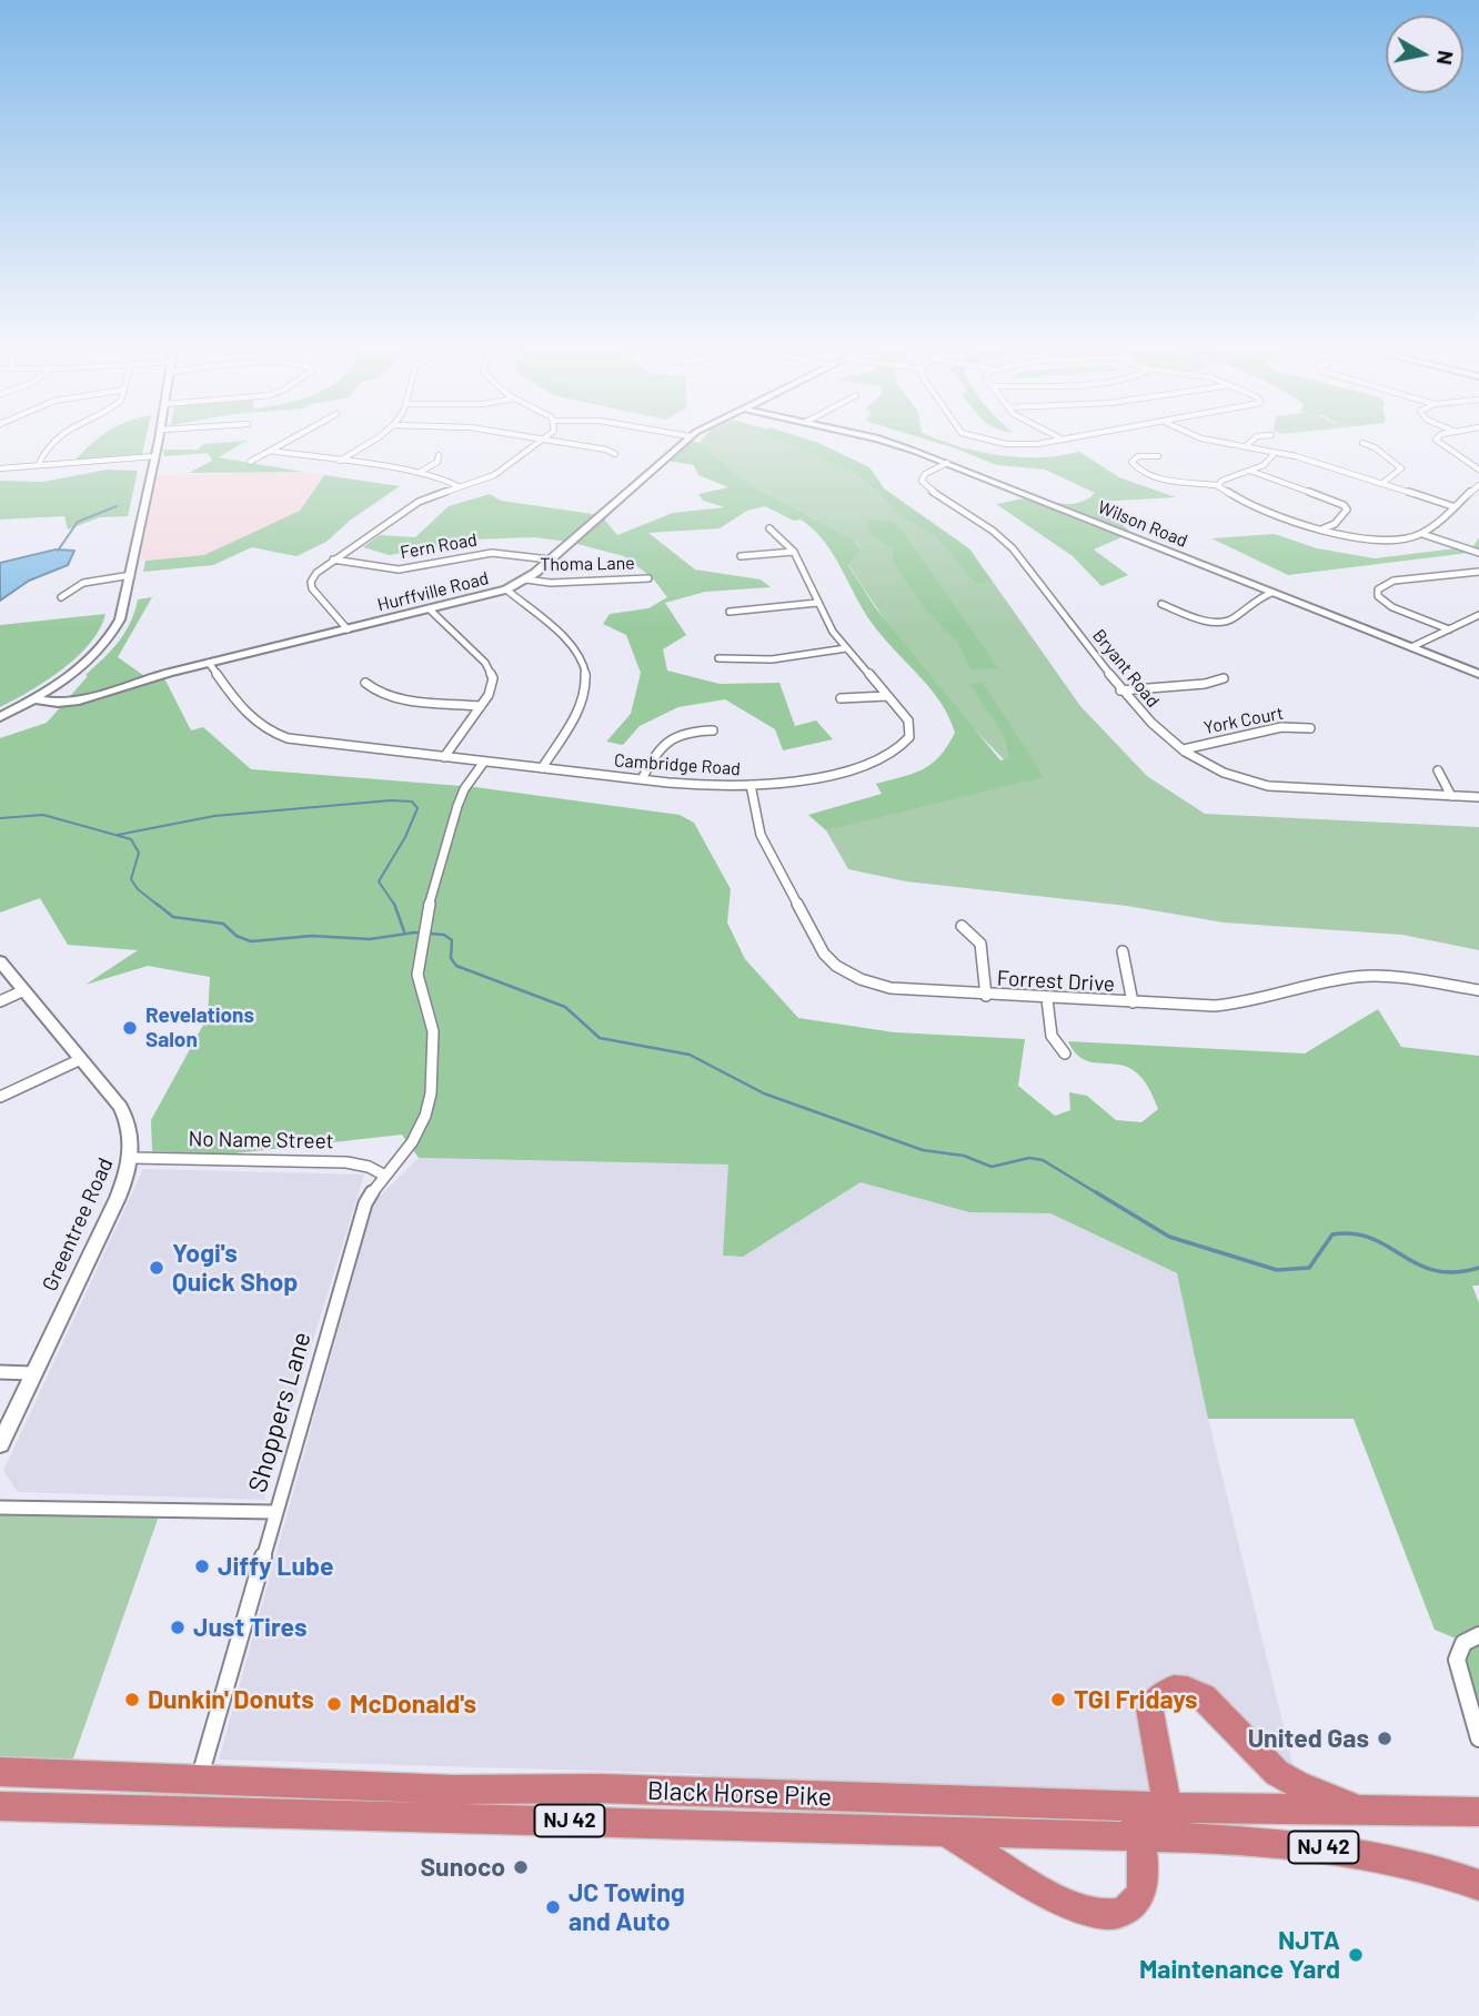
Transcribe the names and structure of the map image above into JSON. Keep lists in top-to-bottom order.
{
  "streets": {
    "highway": ["Black Horse Pike", "NJ 42"],
    "street": [
      "Wilson Road",
      "Fern Road",
      "Thoma Lane",
      "Hurffville Road",
      "Bryant Road",
      "York Court",
      "Cambridge Road",
      "Forrest Drive",
      "No Name Street",
      "Greentree Road",
      "Shoppers Lane"
    ]
  },
  "crossings": [
    ["Wilson Road", "Bryant Road"],
    ["Fern Road", "Hurffville Road"],
    ["Thoma Lane", "Hurffville Road"],
    ["Hurffville Road", "Cambridge Road"],
    ["Bryant Road", "York Court"],
    ["Cambridge Road", "Forrest Drive"],
    ["Cambridge Road", "Shoppers Lane"],
    ["No Name Street", "Greentree Road"],
    ["No Name Street", "Shoppers Lane"],
    ["Shoppers Lane", "Black Horse Pike"],
    ["Black Horse Pike", "NJ 42"]
  ],
  "places": [
    "Revelations Salon",
    "Yogi's Quick Shop",
    "Jiffy Lube",
    "Just Tires",
    "Dunkin' Donuts",
    "TGI Fridays",
    "McDonald's",
    "United Gas",
    "Sunoco",
    "JC Towing and Auto",
    "NJTA Maintenance Yard"
  ],
  "north": "right"
}
